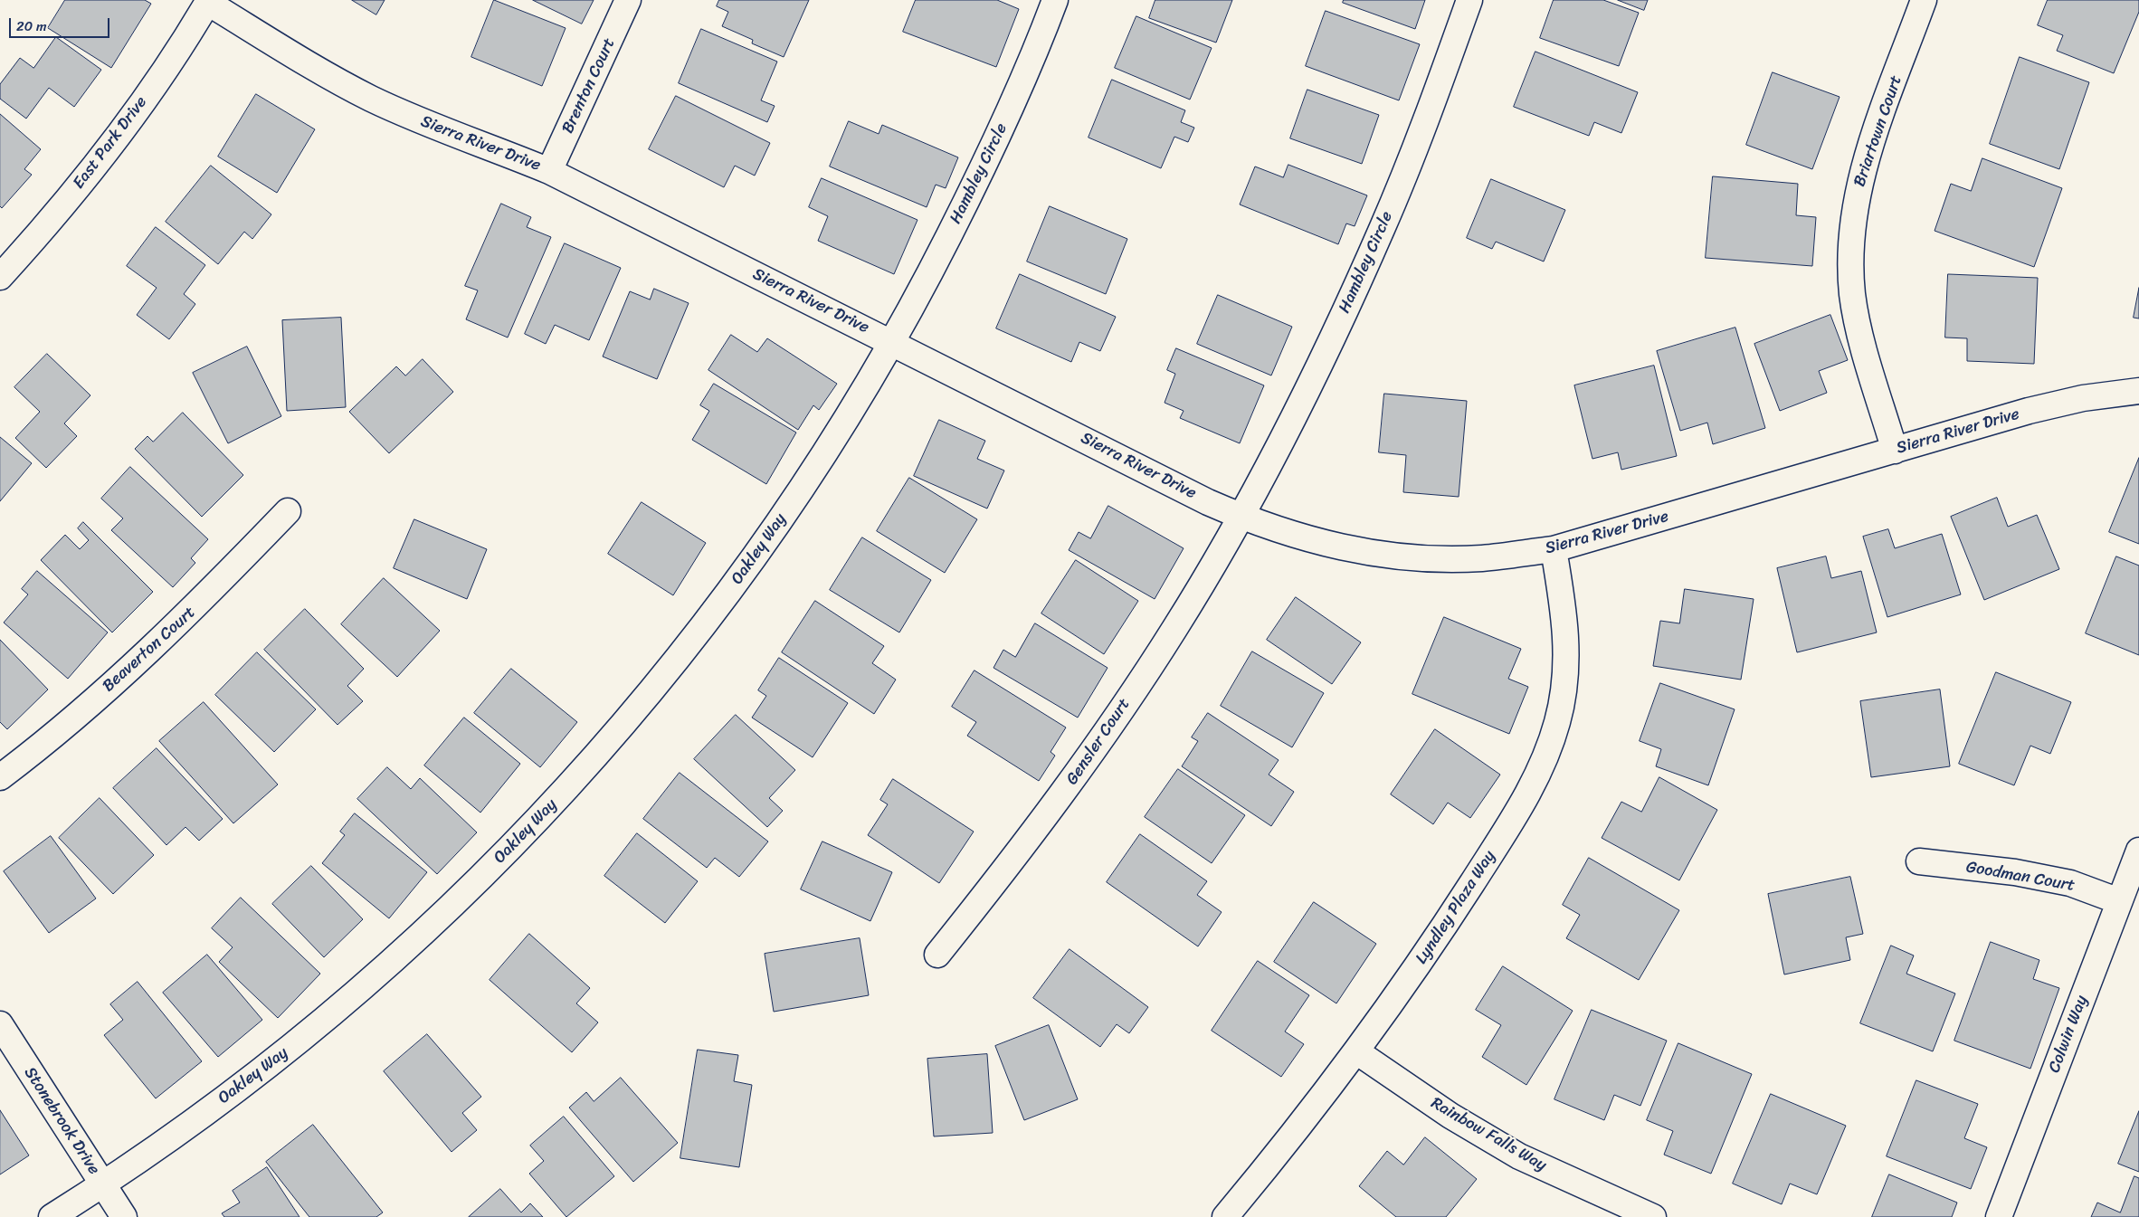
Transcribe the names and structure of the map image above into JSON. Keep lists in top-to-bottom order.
{
  "streets": {
    "street": [
      "Brenton Court",
      "Briartown Court",
      "East Park Drive",
      "Sierra River Drive",
      "Hambley Circle",
      "Oakley Way",
      "Beaverton Court",
      "Gensler Court",
      "Goodman Court",
      "Lyndley Plaza Way",
      "Colwin Way",
      "Stonebrook Drive",
      "Rainbow Falls Way"
    ]
  },
  "crossings": [
    ["Brenton Court", "Sierra River Drive"],
    ["Briartown Court", "Sierra River Drive"],
    ["East Park Drive", "Sierra River Drive"],
    ["Sierra River Drive", "Hambley Circle"],
    ["Sierra River Drive", "Oakley Way"],
    ["Sierra River Drive", "Gensler Court"],
    ["Sierra River Drive", "Lyndley Plaza Way"],
    ["Hambley Circle", "Oakley Way"],
    ["Hambley Circle", "Gensler Court"],
    ["Oakley Way", "Stonebrook Drive"],
    ["Goodman Court", "Colwin Way"],
    ["Lyndley Plaza Way", "Rainbow Falls Way"]
  ],
  "scale_bar": "20 m"
}
